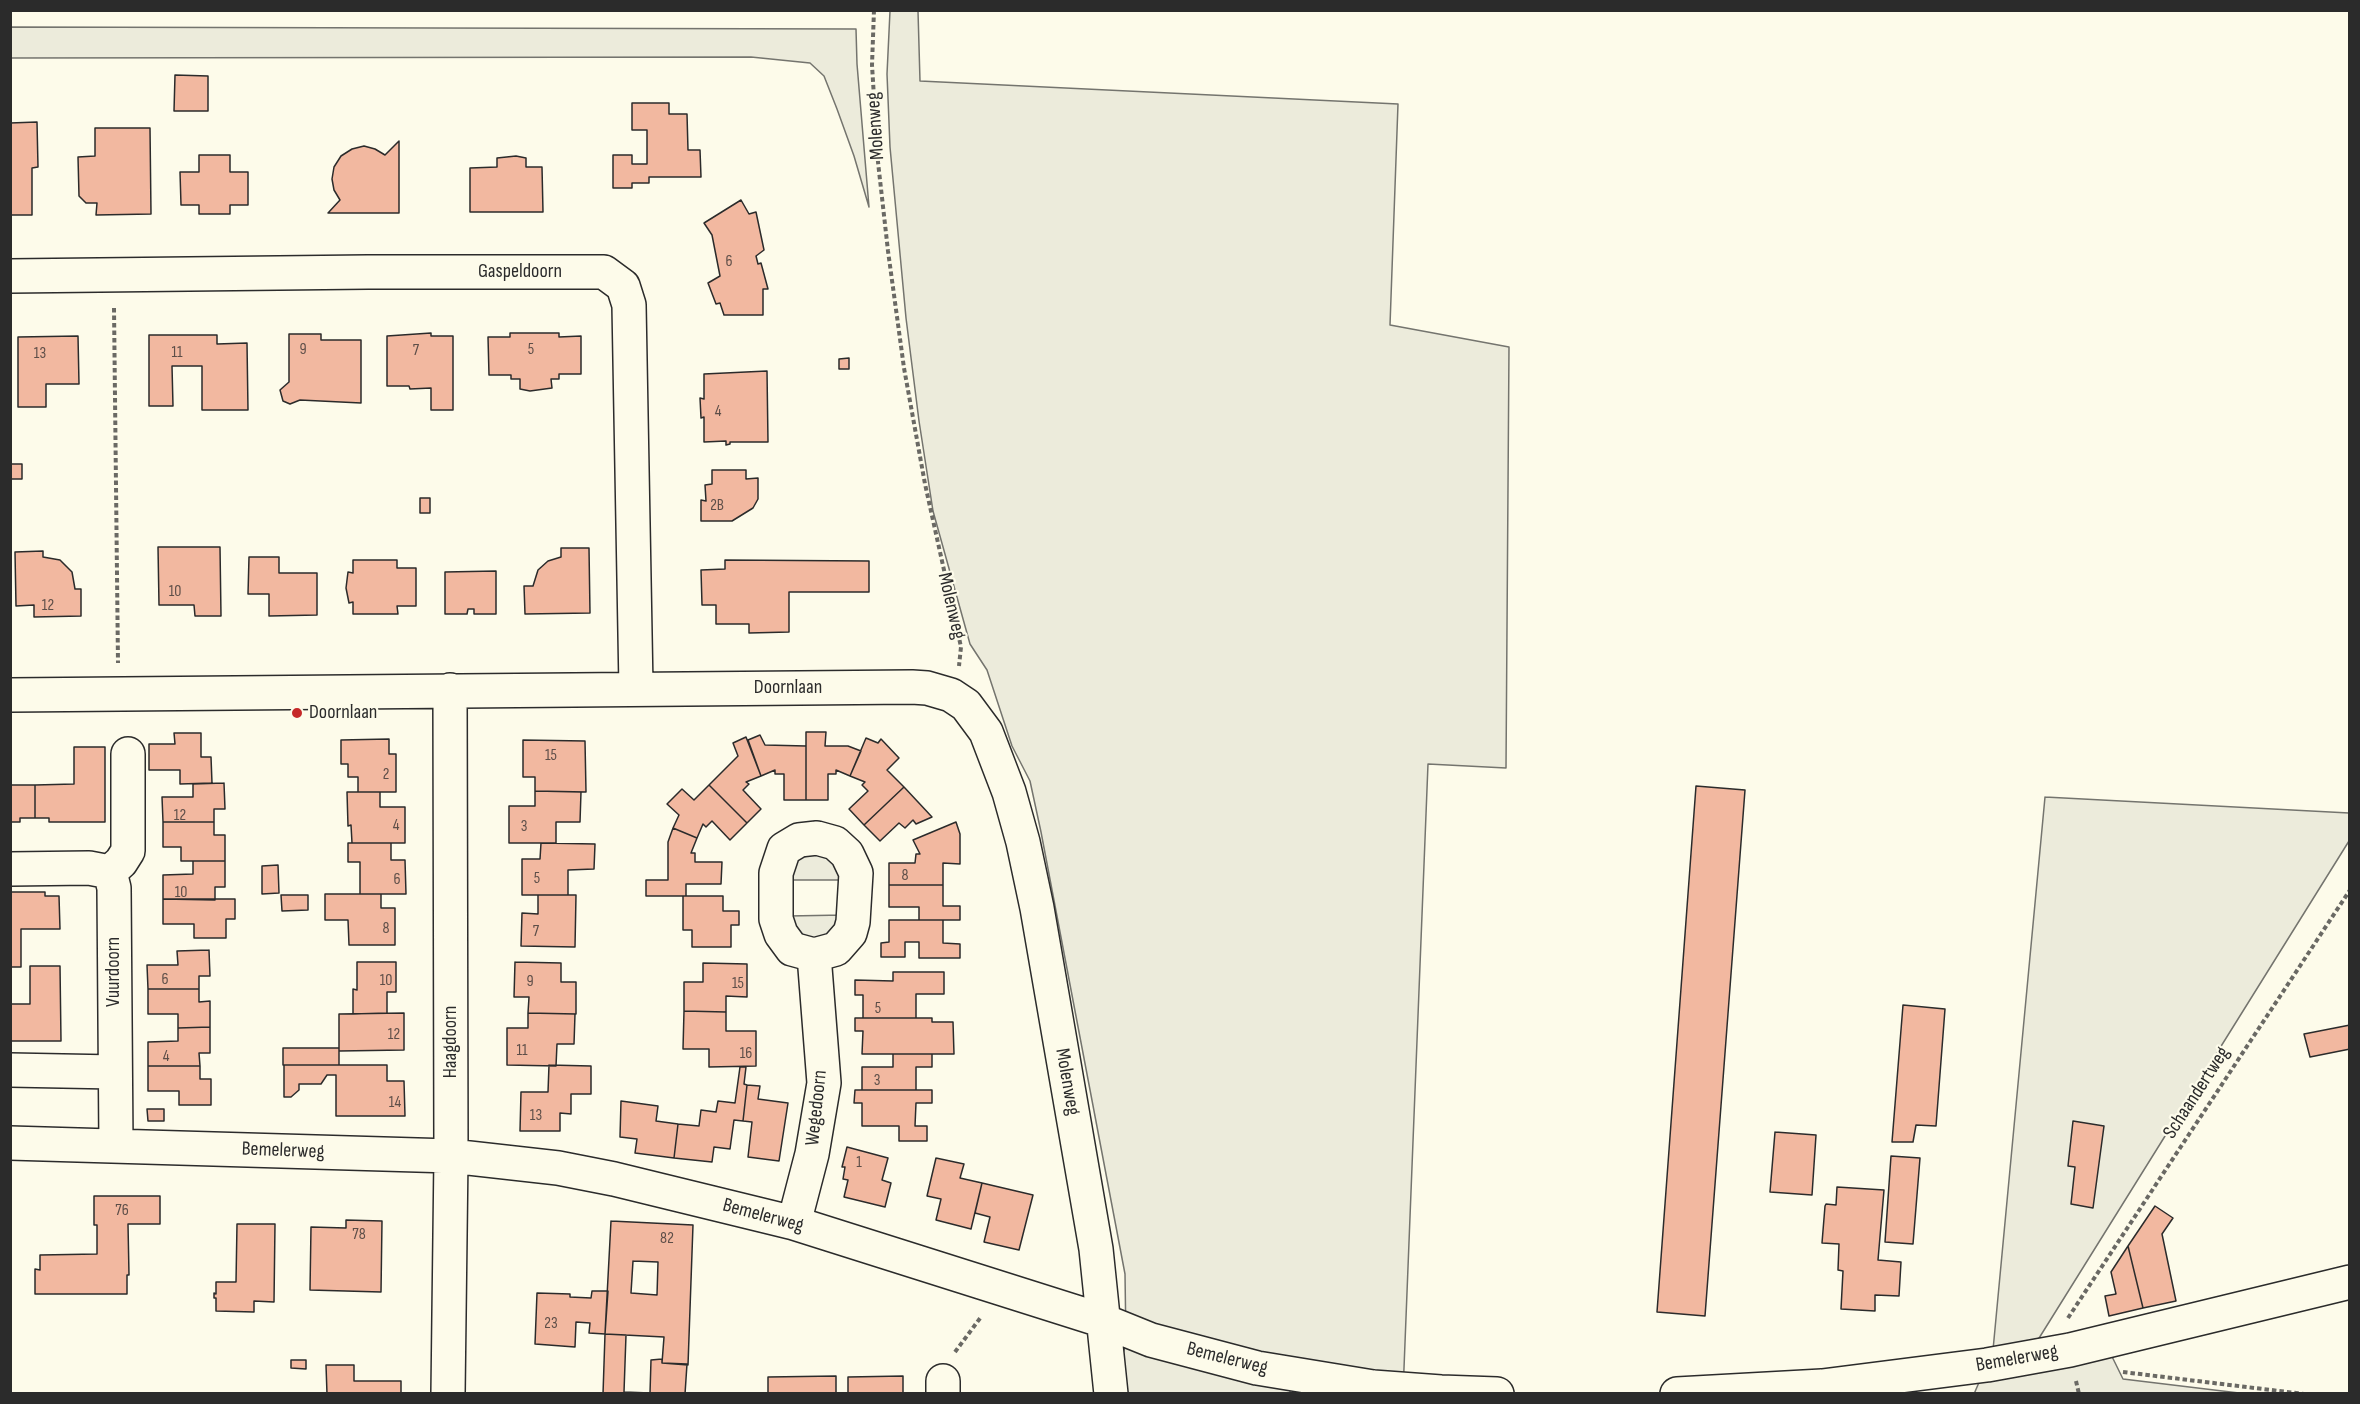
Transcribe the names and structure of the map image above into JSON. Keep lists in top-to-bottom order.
{
  "streets": {
    "street": [
      "Molenweg",
      "Gaspeldoorn",
      "Doornlaan",
      "Vuurdoorn",
      "Haagdoorn",
      "Wegedoorn",
      "Bemelerweg"
    ],
    "path": ["Schaandertweg"]
  },
  "crossings": [
    ["Molenweg", "Doornlaan"],
    ["Molenweg", "Bemelerweg"],
    ["Gaspeldoorn", "Doornlaan"],
    ["Doornlaan", "Haagdoorn"],
    ["Vuurdoorn", "Bemelerweg"],
    ["Haagdoorn", "Bemelerweg"],
    ["Wegedoorn", "Bemelerweg"]
  ],
  "places": ["Doornlaan"],
  "house_numbers": [
    "6",
    "9",
    "5",
    "7",
    "11",
    "13",
    "4",
    "2B",
    "10",
    "12",
    "15",
    "2",
    "12",
    "4",
    "3",
    "8",
    "5",
    "6",
    "10",
    "8",
    "7",
    "6",
    "10",
    "9",
    "15",
    "5",
    "12",
    "11",
    "16",
    "4",
    "3",
    "14",
    "13",
    "1",
    "76",
    "78",
    "82",
    "23"
  ]
}
